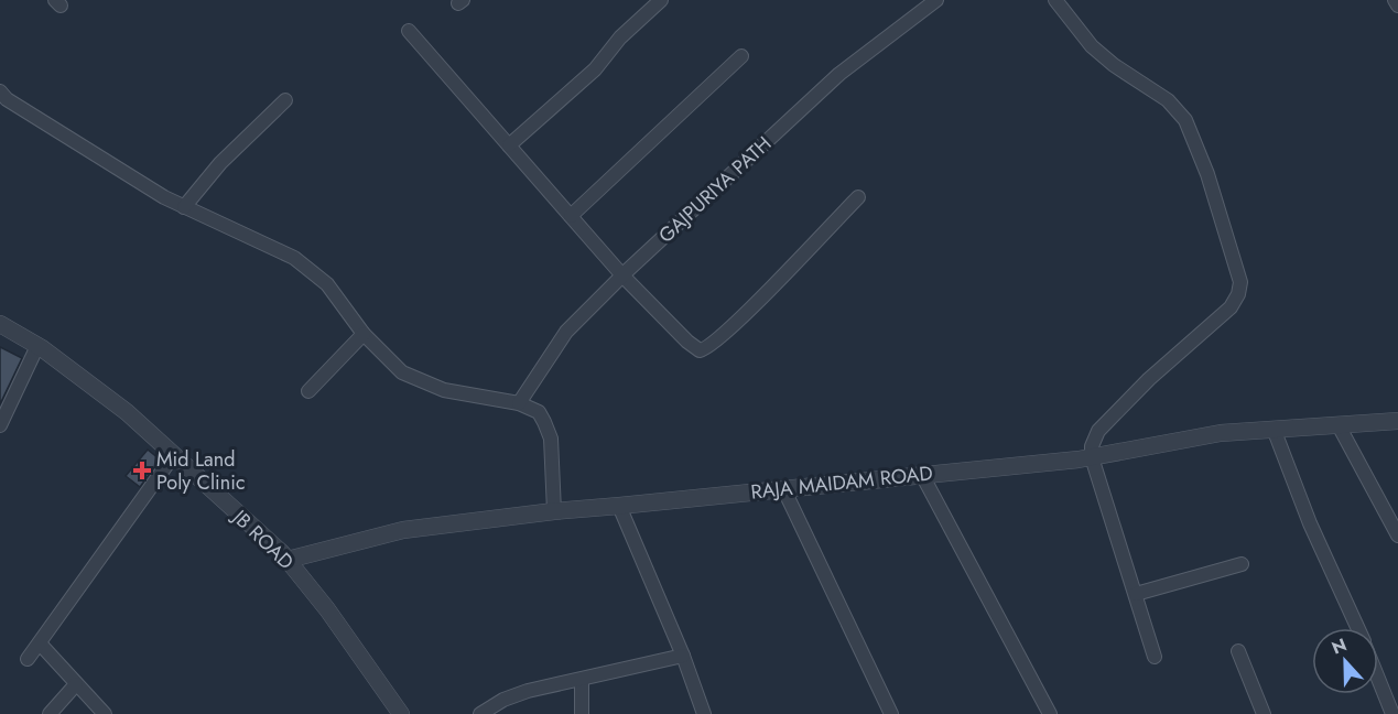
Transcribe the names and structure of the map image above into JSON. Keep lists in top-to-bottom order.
{
  "streets": {
    "street": ["GAJPURIYA PATH", "RAJA MAIDAM ROAD", "JB ROAD"]
  },
  "crossings": [
    ["RAJA MAIDAM ROAD", "JB ROAD"]
  ],
  "places": {
    "health": ["Mid Land Poly Clinic"]
  },
  "north": "top"
}
